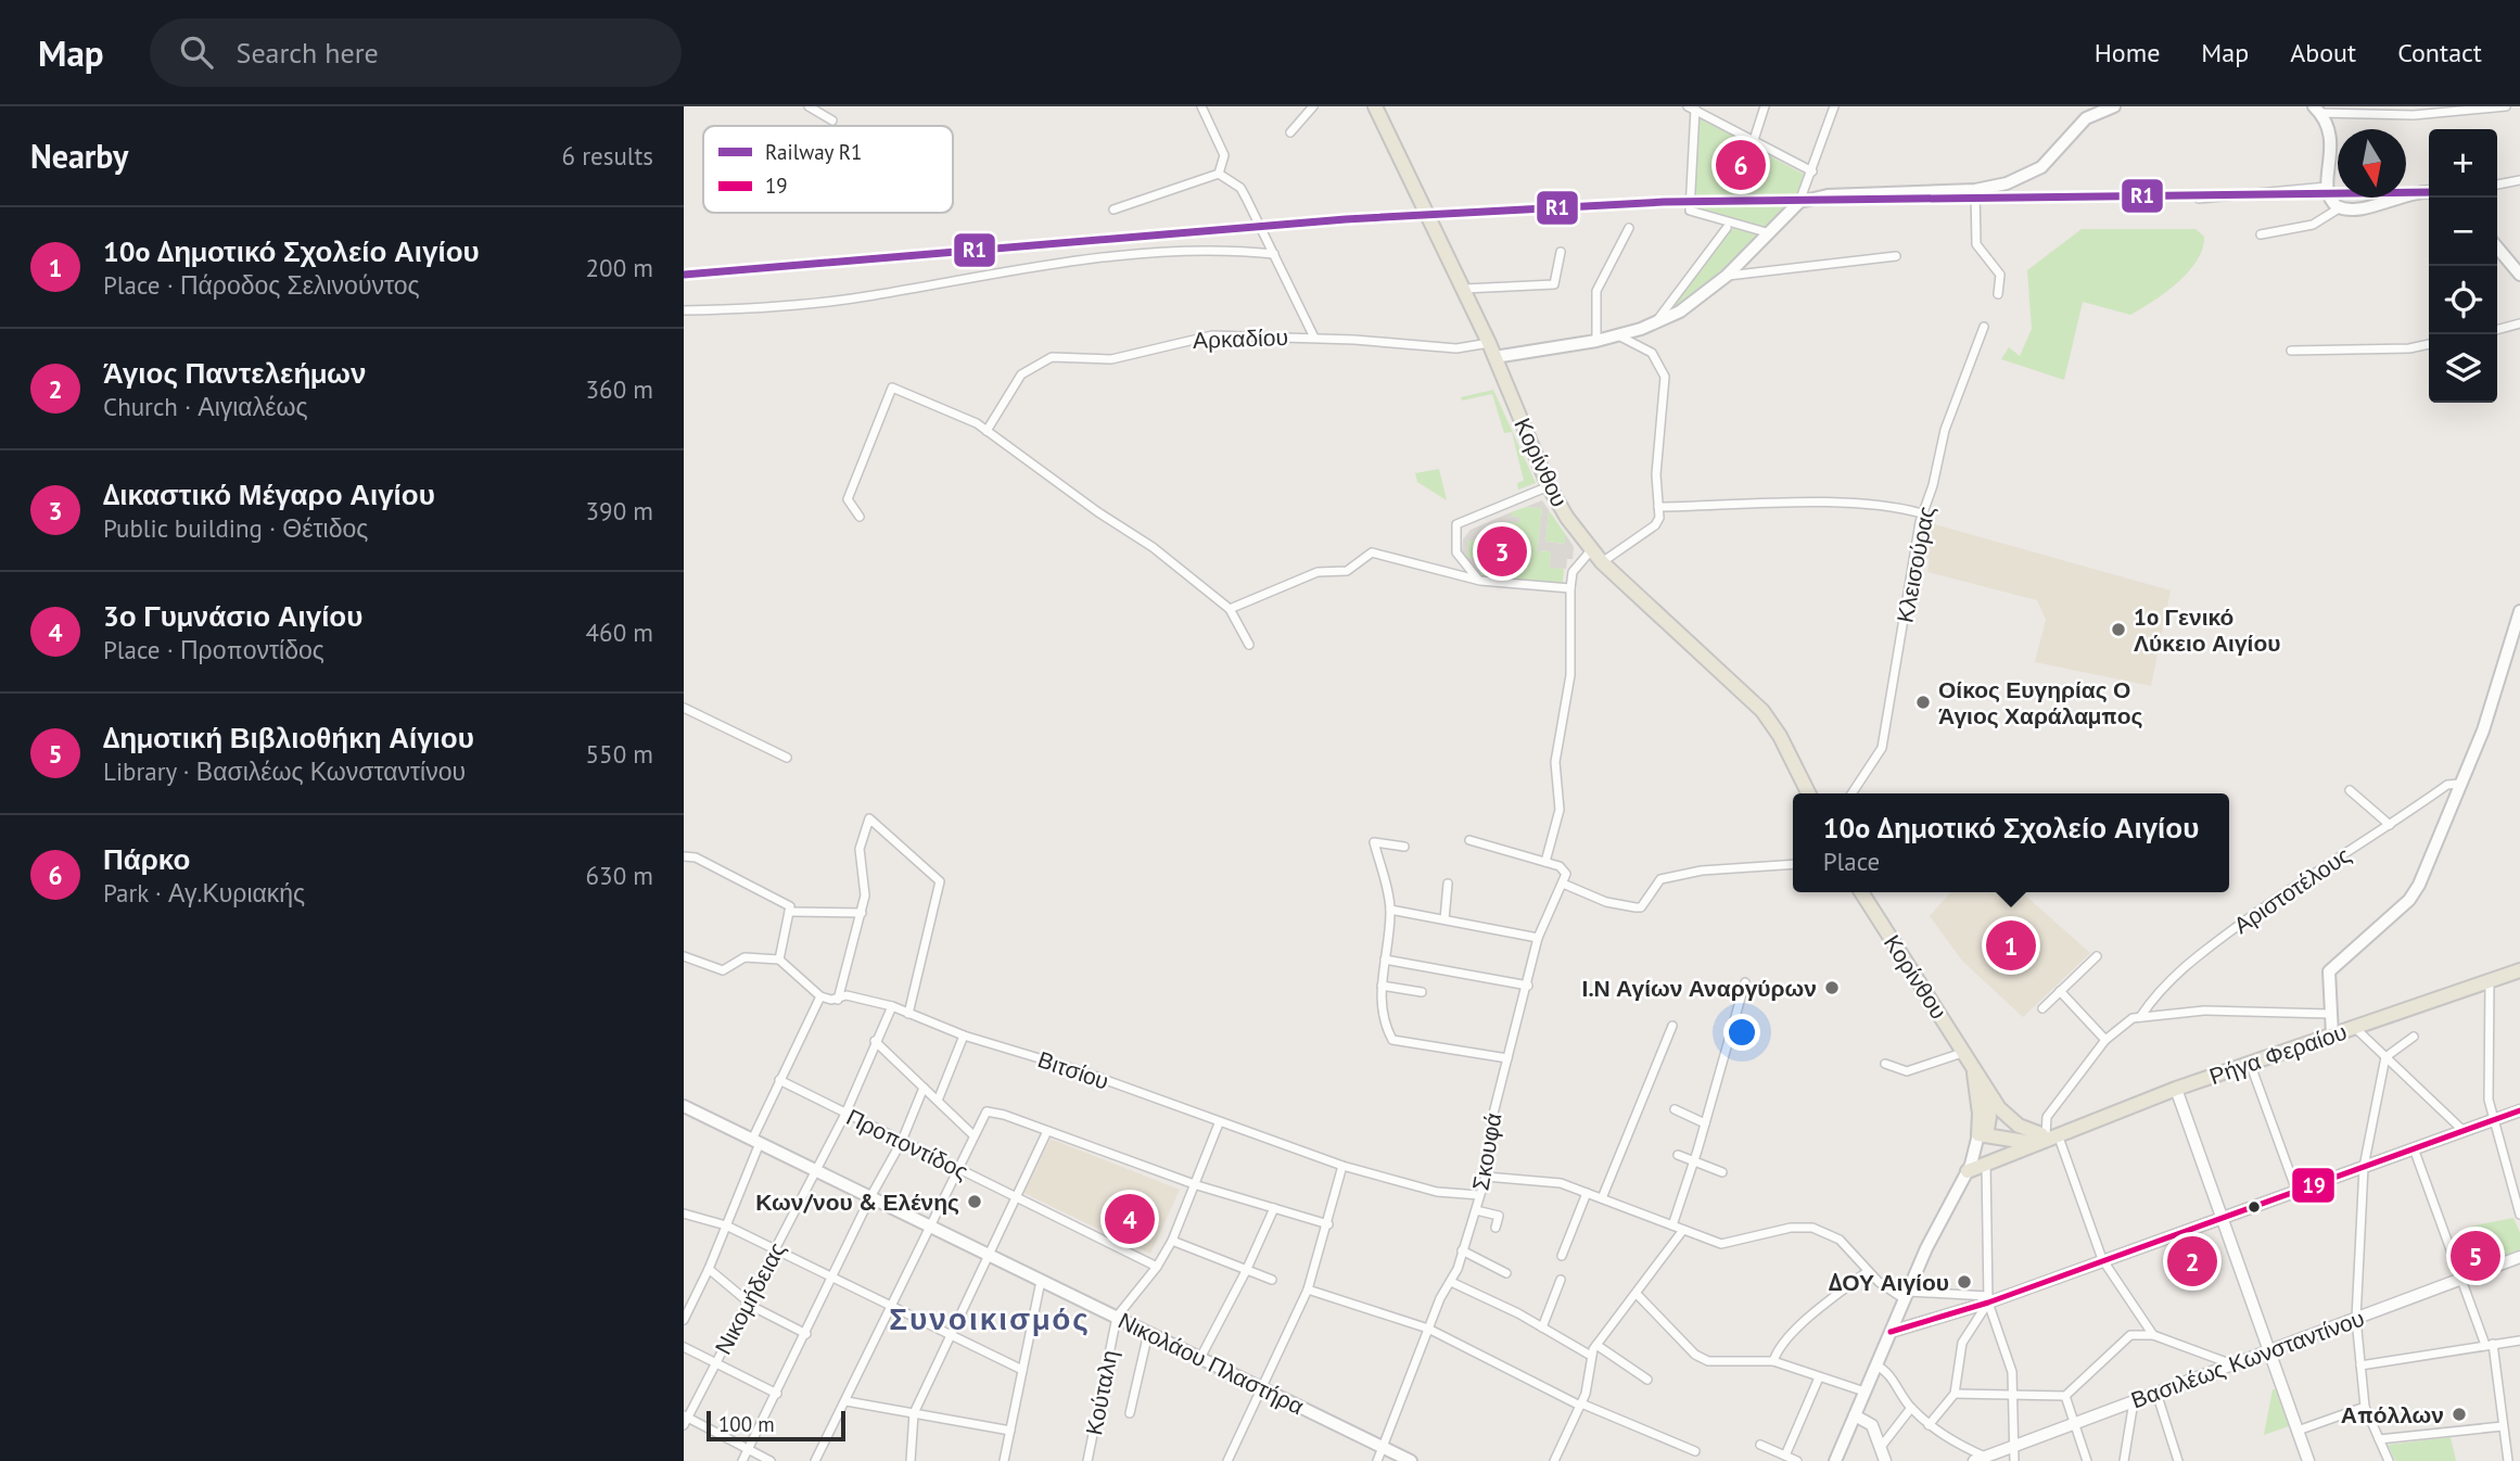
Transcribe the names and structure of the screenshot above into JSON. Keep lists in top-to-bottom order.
{
  "streets": {
    "main road": ["Κορίνθου", "Ρήγα Φεραίου", "Νικολάου Πλαστήρα"],
    "street": [
      "Αρκαδίου",
      "Κλεισούρας",
      "Αριστοτέλους",
      "Βιτσίου",
      "Προποντίδος",
      "Σκουφά",
      "Νικομήδειας",
      "Βασιλέως Κωνσταντίνου",
      "Κούταλη"
    ]
  },
  "crossings": [
    ["Αρκαδίου", "Κορίνθου"],
    ["Κορίνθου", "Ρήγα Φεραίου"],
    ["Βιτσίου", "Σκουφά"],
    ["Βιτσίου", "Νικομήδειας"],
    ["Βιτσίου", "Κούταλη"],
    ["Προποντίδος", "Νικομήδειας"],
    ["Προποντίδος", "Κούταλη"],
    ["Σκουφά", "Νικολάου Πλαστήρα"],
    ["Νικομήδειας", "Νικολάου Πλαστήρα"],
    ["Νικολάου Πλαστήρα", "Κούταλη"]
  ],
  "districts": ["Συνοικισμός"],
  "places": [
    "1o Γενικό Λύκειο Αιγίου",
    "Οίκος Ευγηρίας Ο Άγιος Χαράλαμπος",
    "Ι.Ν Αγίων Αναργύρων",
    "Κων/νου & Ελένης",
    "ΔΟΥ Αιγίου",
    "Απόλλων"
  ],
  "lines": ["rail line R1", "transit line 19"],
  "legend": ["Railway R1", "19"],
  "scale_bar": "100 m",
  "north": "bottom",
  "page": {
    "header": "Map",
    "search": "Search here",
    "nav": [
      "Home",
      "Map",
      "About",
      "Contact"
    ],
    "heading": ["Nearby", "6 results"],
    "map_buttons": ["+", "−"],
    "pins": [
      "6",
      "3",
      "1",
      "4",
      "5",
      "2"
    ],
    "list": [
      {
        "mark": "1",
        "name": "10o Δημοτικό Σχολείο Αιγίου",
        "note": "Place · Πάροδος Σελινούντος",
        "value": "200 m"
      },
      {
        "mark": "2",
        "name": "Άγιος Παντελεήμων",
        "note": "Church · Αιγιαλέως",
        "value": "360 m"
      },
      {
        "mark": "3",
        "name": "Δικαστικό Μέγαρο Αιγίου",
        "note": "Public building · Θέτιδος",
        "value": "390 m"
      },
      {
        "mark": "4",
        "name": "3ο Γυμνάσιο Αιγίου",
        "note": "Place · Προποντίδος",
        "value": "460 m"
      },
      {
        "mark": "5",
        "name": "Δημοτική Βιβλιοθήκη Αίγιου",
        "note": "Library · Βασιλέως Κωνσταντίνου",
        "value": "550 m"
      },
      {
        "mark": "6",
        "name": "Πάρκο",
        "note": "Park · Αγ.Κυριακής",
        "value": "630 m"
      }
    ],
    "popup": ["10o Δημοτικό Σχολείο Αιγίου", "Place"],
    "scale": "100 m"
  }
}
